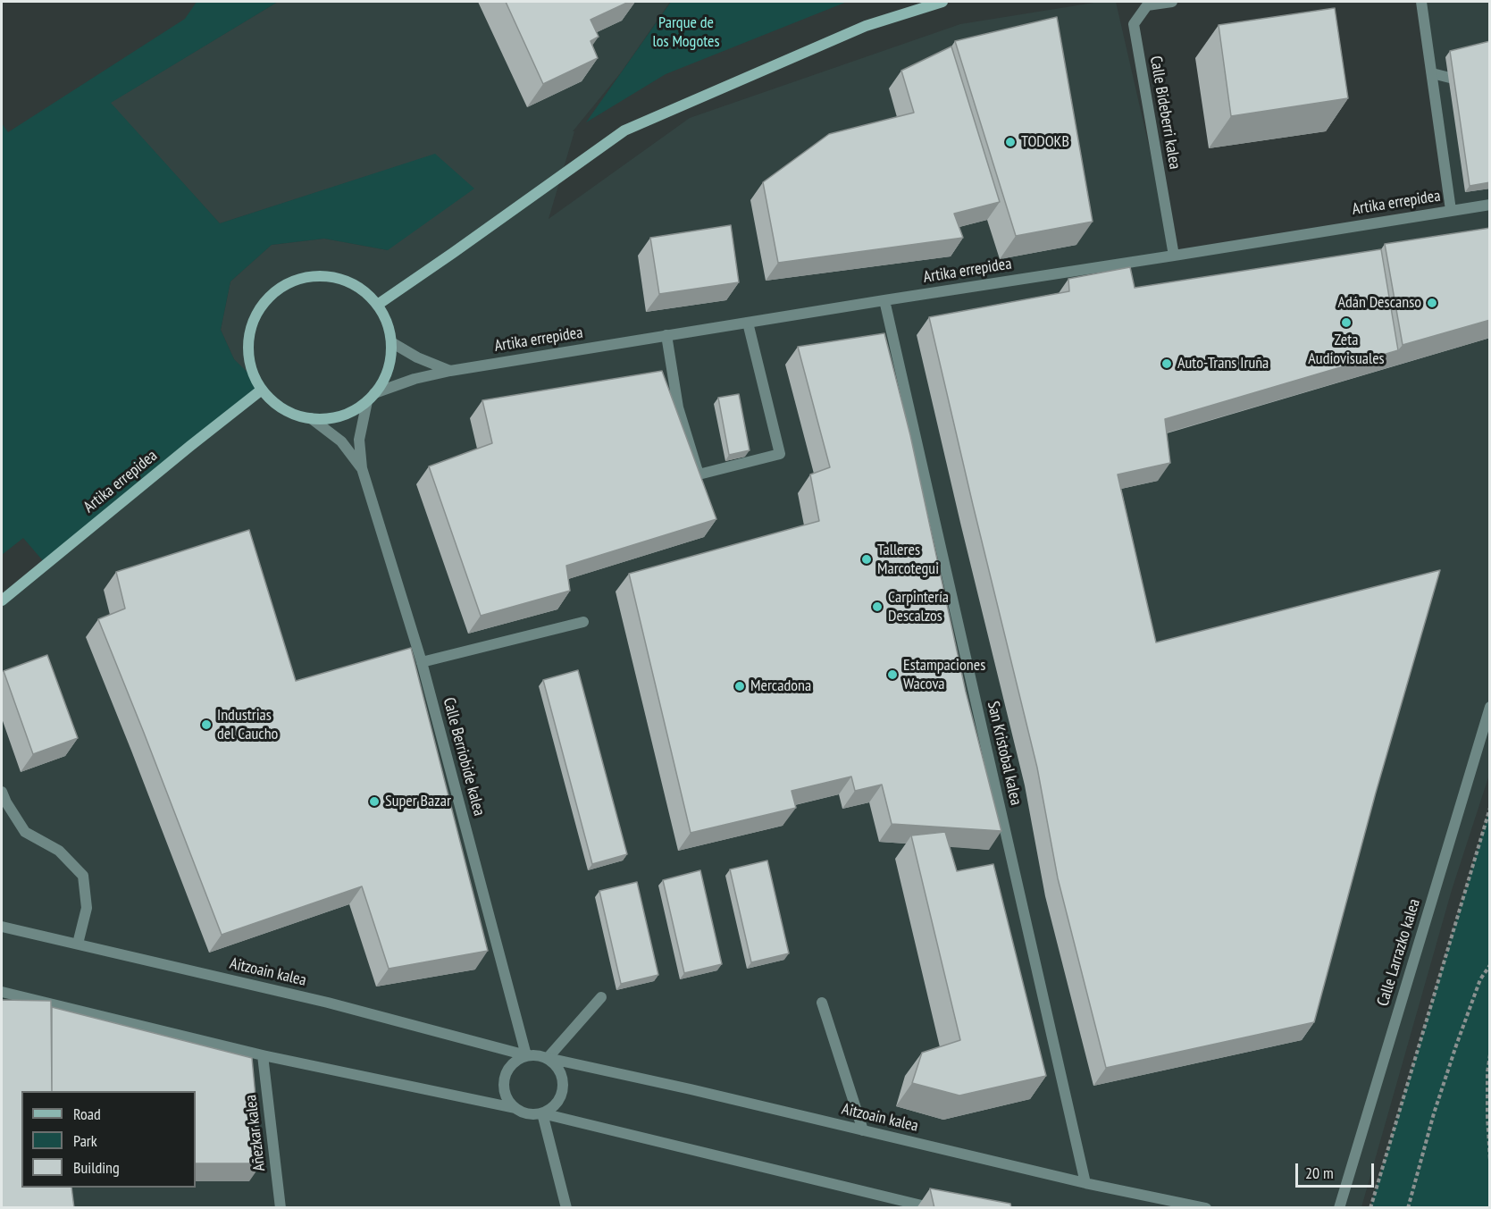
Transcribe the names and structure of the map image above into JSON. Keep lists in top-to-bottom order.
{
  "streets": {
    "street": [
      "Calle Bideberri kalea",
      "Artika errepidea",
      "San Kristobal kalea",
      "Calle Berriobide kalea",
      "Calle Larrazko kalea",
      "Aitzoain kalea",
      "Añezkar kalea"
    ]
  },
  "crossings": [
    ["Calle Bideberri kalea", "Artika errepidea"],
    ["Artika errepidea", "San Kristobal kalea"],
    ["Artika errepidea", "Calle Berriobide kalea"],
    ["San Kristobal kalea", "Aitzoain kalea"],
    ["Calle Berriobide kalea", "Aitzoain kalea"]
  ],
  "parks": ["Parque de los Mogotes"],
  "places": [
    "TODOKB",
    "Adán Descanso",
    "Zeta Audiovisuales",
    "Auto-Trans Iruña",
    "Talleres Marcotegui",
    "Carpintería Descalzos",
    "Estampaciones Wacova",
    "Mercadona",
    "Industrias del Caucho",
    "Super Bazar"
  ],
  "legend": ["Road", "Park", "Building"],
  "scale_bar": "20 m"
}
